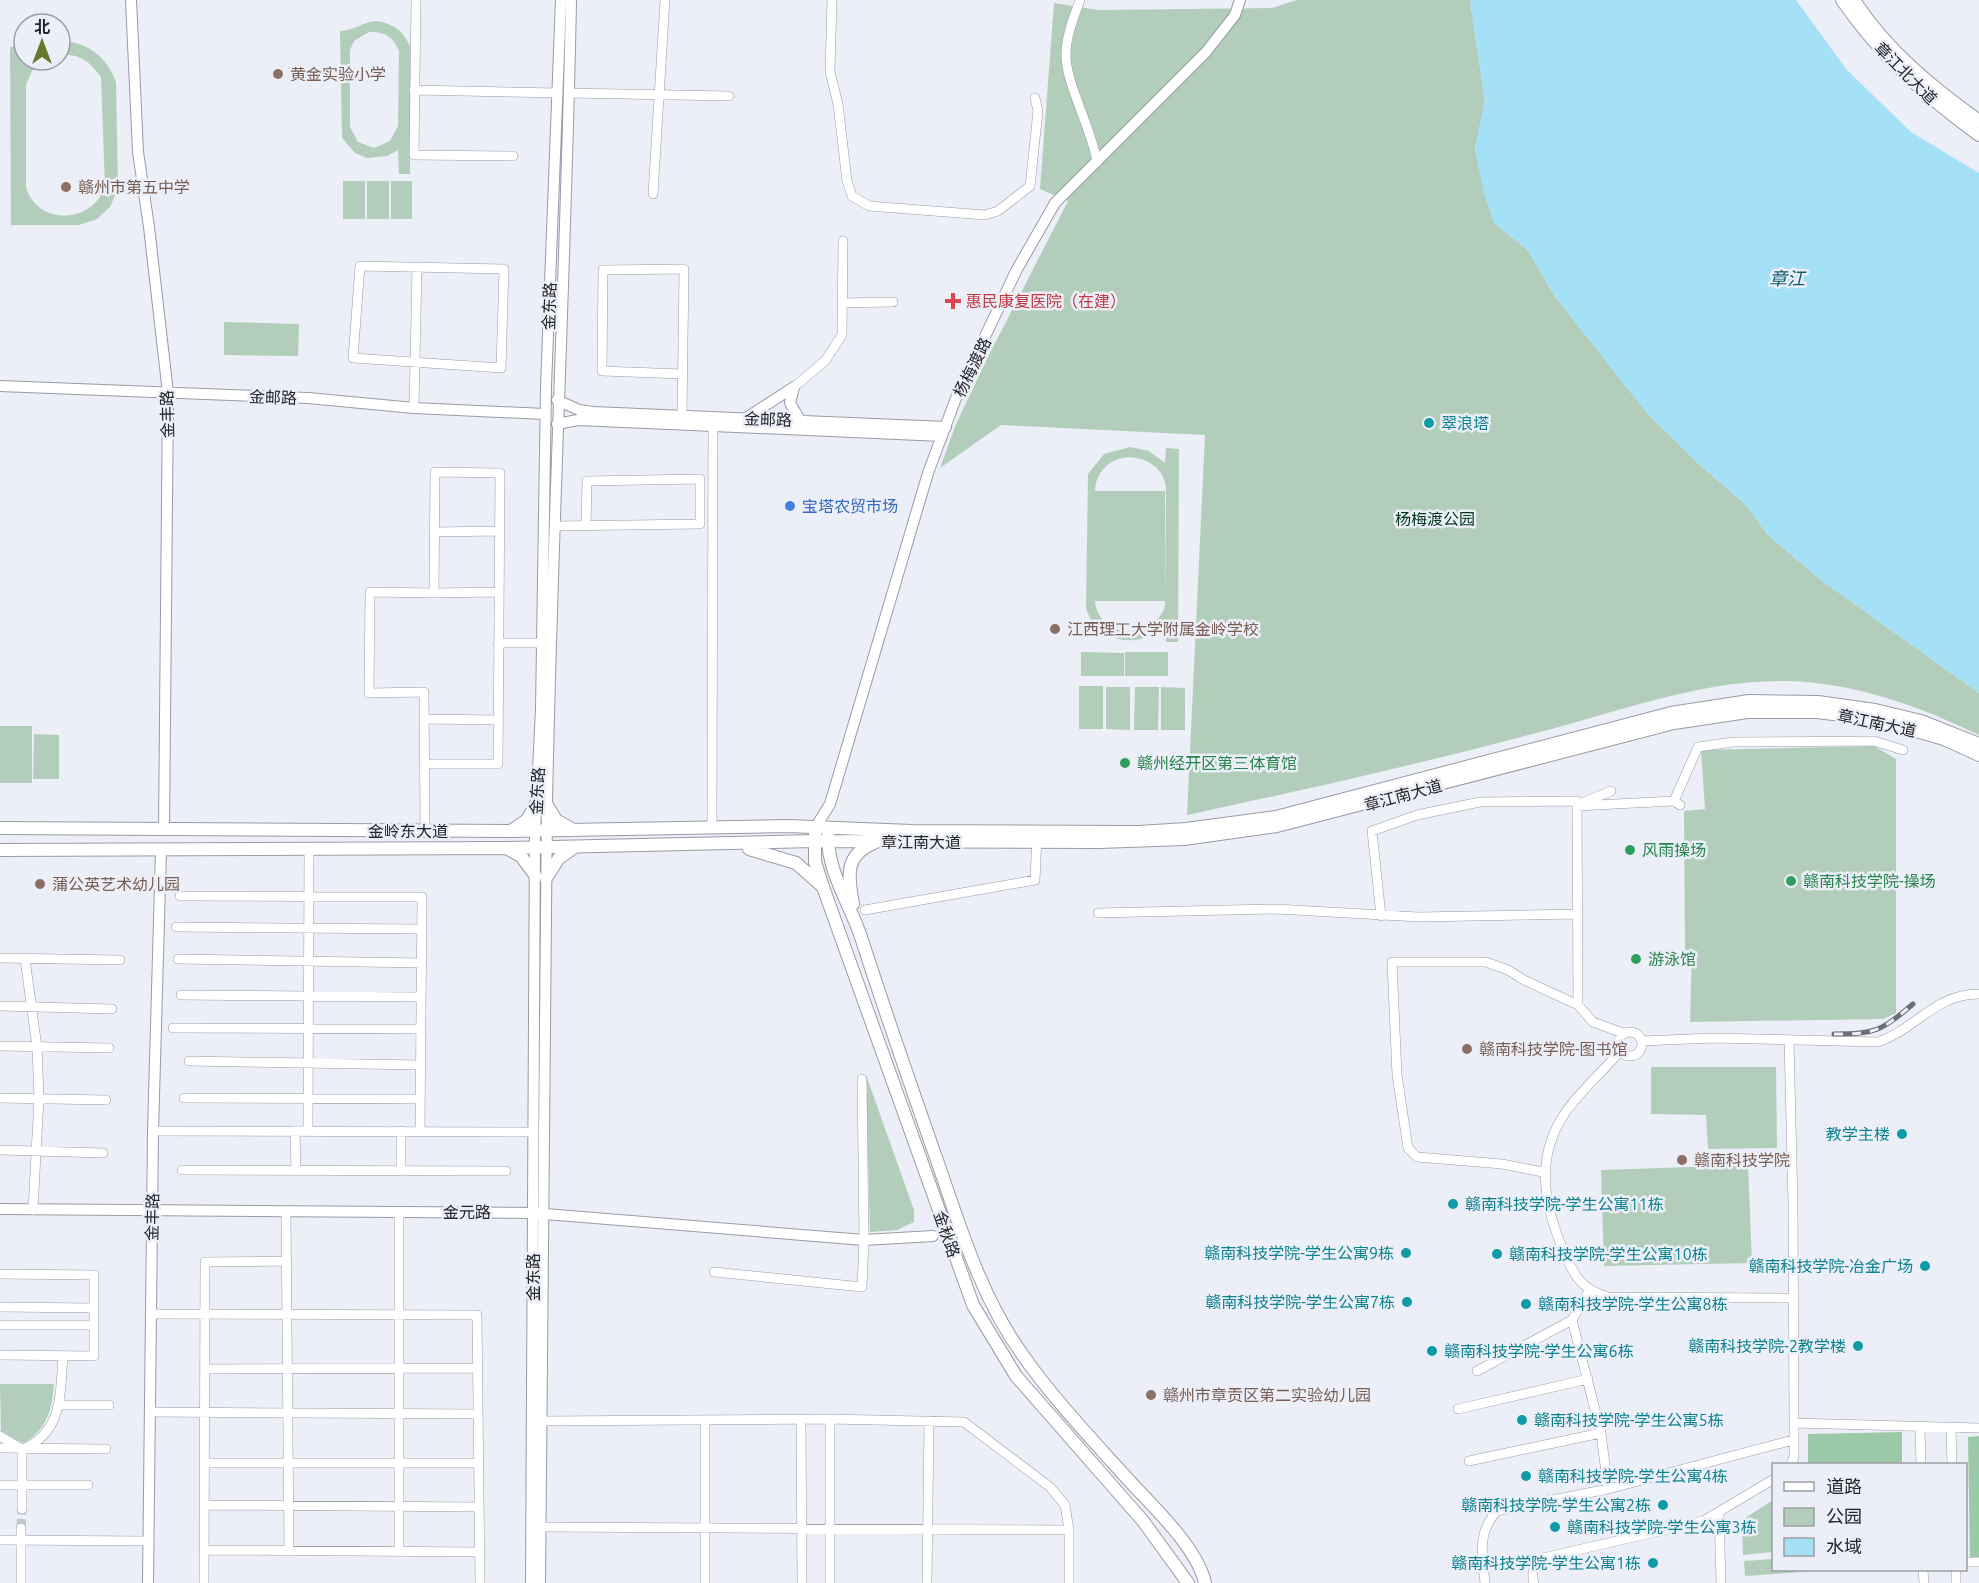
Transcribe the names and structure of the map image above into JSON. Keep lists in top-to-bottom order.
{
  "streets": {
    "main road": [
      "章江北大道",
      "章江南大道",
      "金岭东大道",
      "金秋路"
    ],
    "street": [
      "金东路",
      "杨梅渡路",
      "金邮路",
      "金丰路",
      "金元路"
    ]
  },
  "crossings": [
    ["金东路", "金邮路"],
    ["金东路", "金岭东大道"],
    ["金东路", "金元路"],
    ["杨梅渡路", "金邮路"],
    ["杨梅渡路", "章江南大道"],
    ["杨梅渡路", "金岭东大道"],
    ["杨梅渡路", "金秋路"],
    ["金邮路", "金丰路"],
    ["金丰路", "金岭东大道"],
    ["金丰路", "金元路"],
    ["章江南大道", "金岭东大道"],
    ["章江南大道", "金秋路"],
    ["金岭东大道", "金秋路"]
  ],
  "water": ["章江"],
  "parks": ["杨梅渡公园"],
  "places": {
    "other": [
      "黄金实验小学",
      "赣州市第五中学",
      "翠浪塔",
      "宝塔农贸市场",
      "江西理工大学附属金岭学校",
      "赣州经开区第三体育馆",
      "风雨操场",
      "赣南科技学院-操场",
      "蒲公英艺术幼儿园",
      "游泳馆",
      "赣南科技学院-图书馆",
      "教学主楼",
      "赣南科技学院",
      "赣南科技学院-学生公寓11栋",
      "赣南科技学院-学生公寓9栋",
      "赣南科技学院-学生公寓10栋",
      "赣南科技学院-冶金广场",
      "赣南科技学院-学生公寓7栋",
      "赣南科技学院-学生公寓8栋",
      "赣南科技学院-2教学楼",
      "赣南科技学院-学生公寓6栋",
      "赣州市章贡区第二实验幼儿园",
      "赣南科技学院-学生公寓5栋",
      "赣南科技学院-学生公寓4栋",
      "赣南科技学院-学生公寓2栋",
      "赣南科技学院-学生公寓3栋",
      "赣南科技学院-学生公寓1栋"
    ],
    "health": ["惠民康复医院（在建）"]
  },
  "legend": ["道路", "公园", "水域"],
  "north": "top"
}
